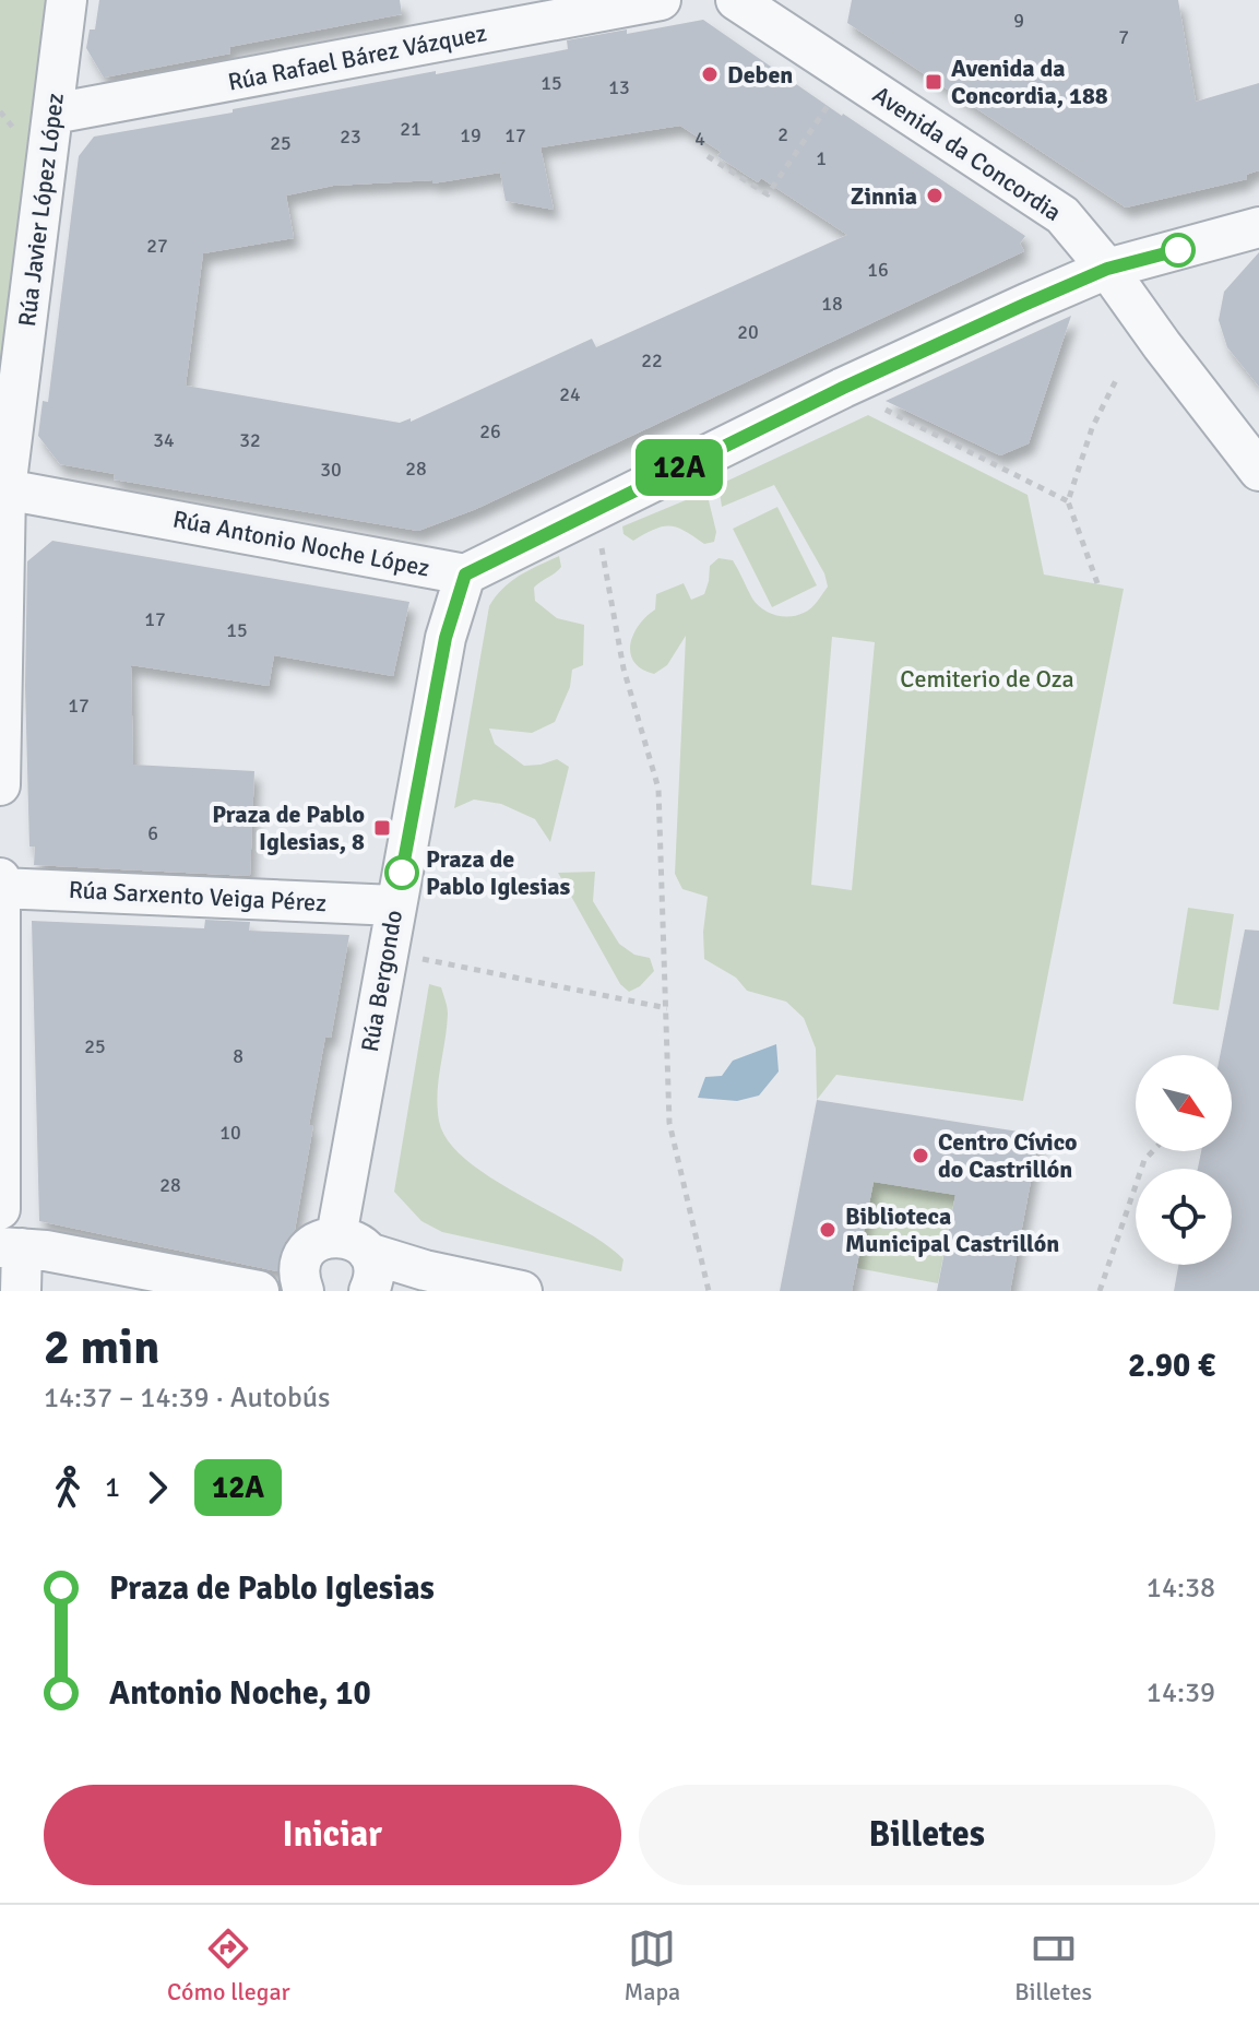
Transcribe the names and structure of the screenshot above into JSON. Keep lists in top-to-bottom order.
{
  "streets": {
    "street": [
      "Rúa Rafael Bárez Vázquez",
      "Avenida da Concordia",
      "Rúa Javier López López",
      "Rúa Antonio Noche López",
      "Rúa Sarxento Veiga Pérez",
      "Rúa Bergondo"
    ]
  },
  "crossings": [
    ["Rúa Rafael Bárez Vázquez", "Rúa Javier López López"],
    ["Avenida da Concordia", "Rúa Antonio Noche López"],
    ["Rúa Javier López López", "Rúa Antonio Noche López"],
    ["Rúa Antonio Noche López", "Rúa Bergondo"],
    ["Rúa Sarxento Veiga Pérez", "Rúa Bergondo"]
  ],
  "parks": ["Cemiterio de Oza"],
  "places": {
    "other": [
      "Deben",
      "Zinnia",
      "Praza de Pablo Iglesias",
      "Centro Cívico do Castrillón",
      "Biblioteca Municipal Castrillón"
    ],
    "transit": ["Avenida da Concordia, 188", "Praza de Pablo Iglesias, 8"]
  },
  "lines": ["bus line 12A"],
  "house_numbers": [
    "9",
    "7",
    "15",
    "13",
    "21",
    "2",
    "19",
    "17",
    "23",
    "4",
    "25",
    "1",
    "27",
    "16",
    "18",
    "20",
    "22",
    "24",
    "26",
    "34",
    "32",
    "28",
    "30",
    "17",
    "15",
    "17",
    "6",
    "25",
    "8",
    "10",
    "28"
  ],
  "north": "bottom right",
  "page": {
    "on_map": "12A",
    "heading": ["2 min", "14:37 – 14:39 · Autobús", "2.90 €"],
    "legs": ["1", "12A"],
    "list": [
      {
        "name": "Praza de Pablo Iglesias",
        "value": "14:38"
      },
      {
        "name": "Antonio Noche, 10",
        "value": "14:39"
      }
    ],
    "buttons": ["Iniciar", "Billetes"],
    "tabs": ["Cómo llegar", "Mapa", "Billetes"]
  }
}
